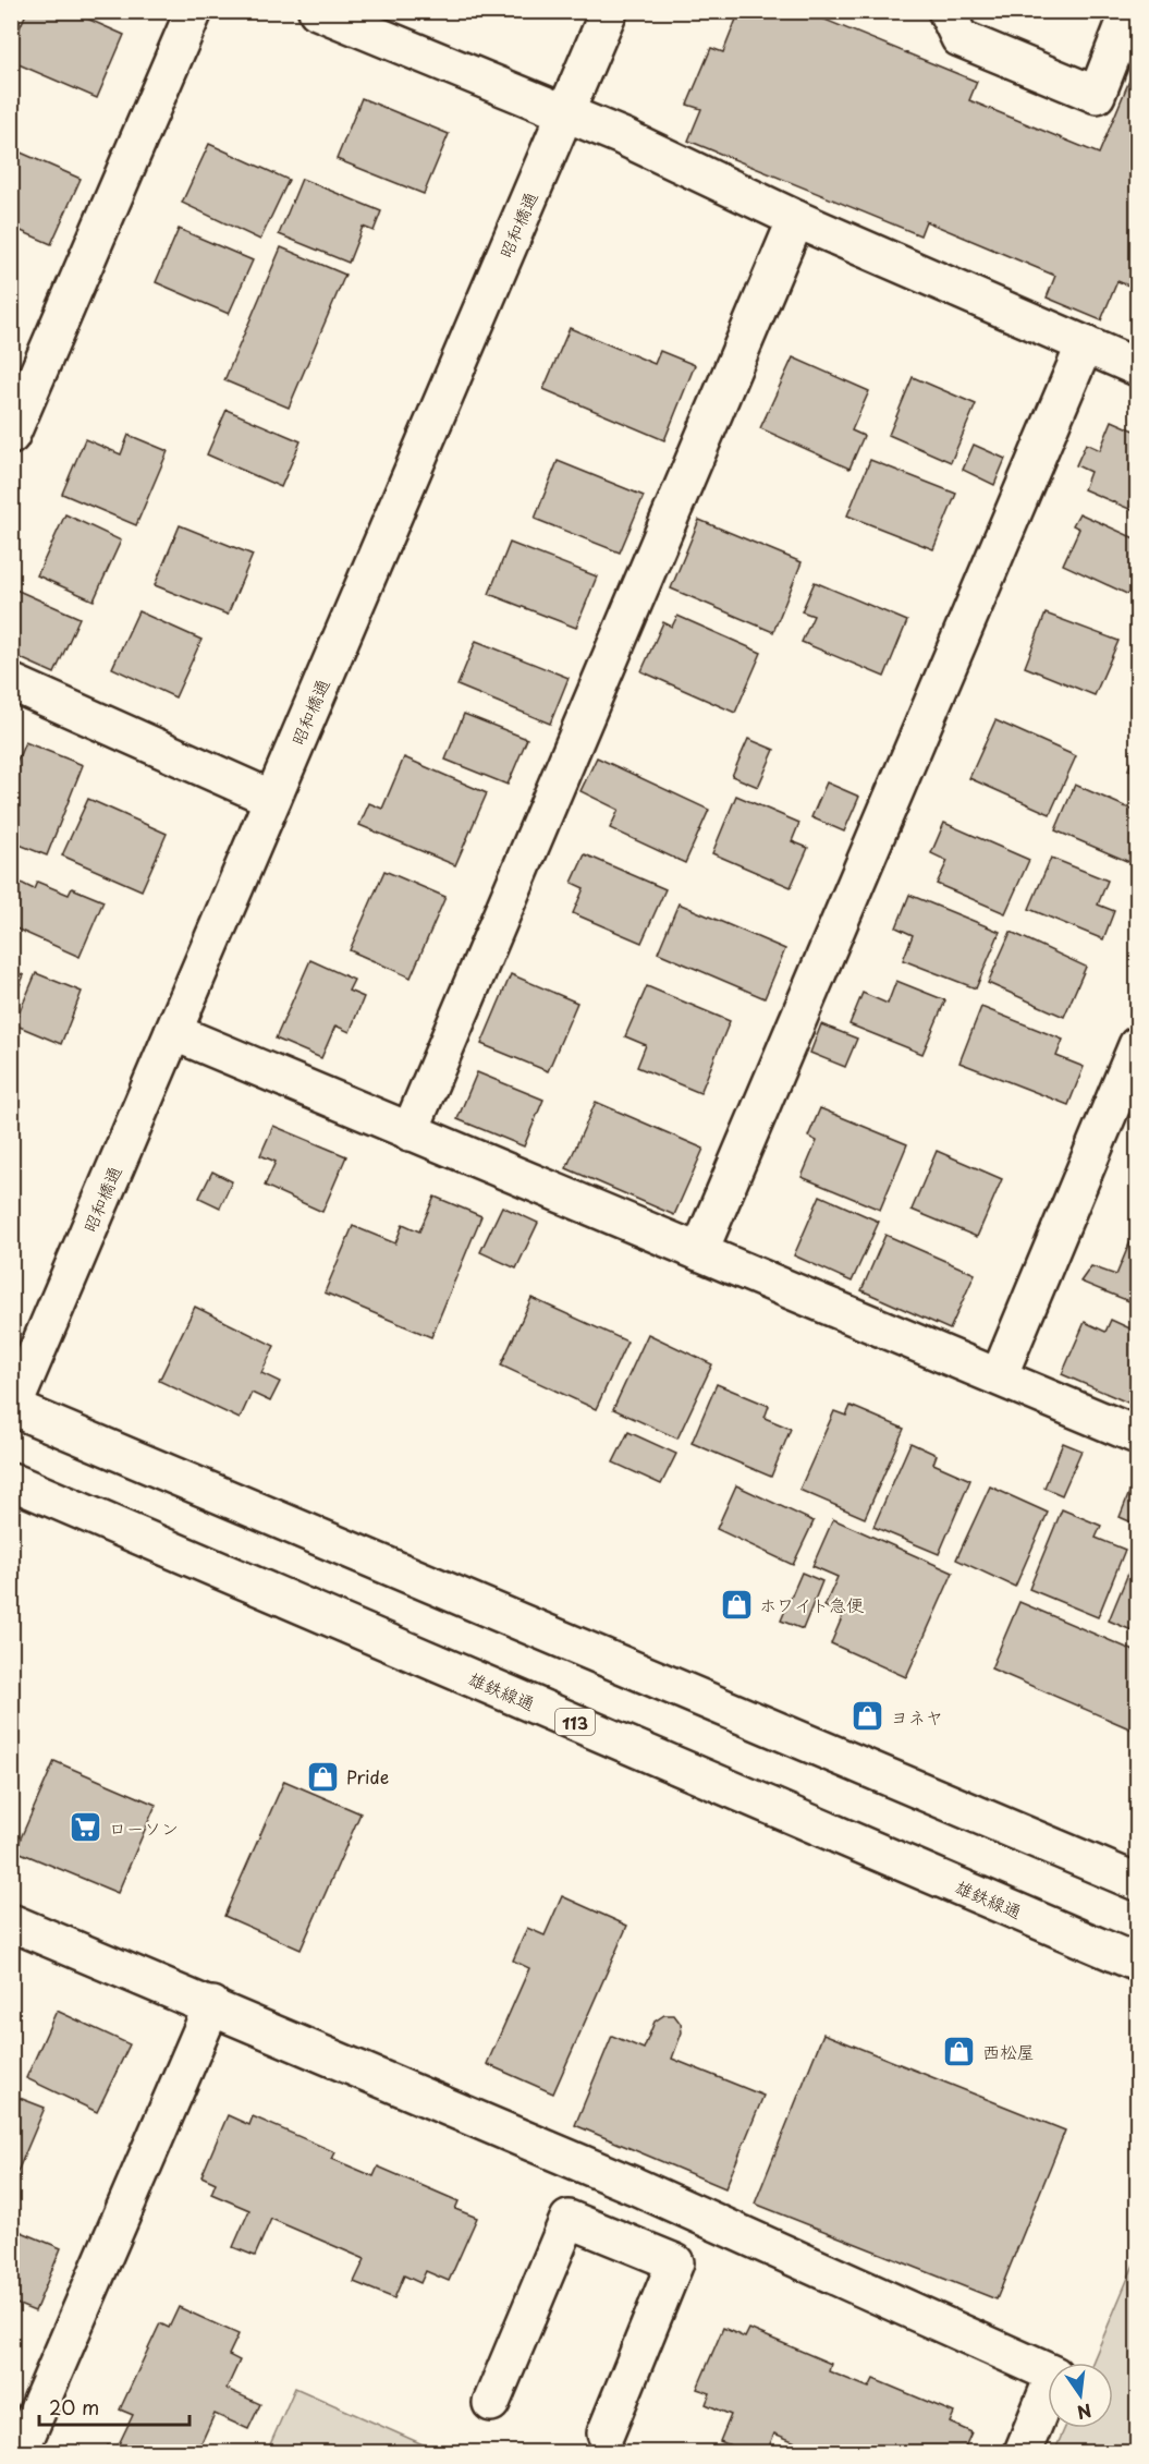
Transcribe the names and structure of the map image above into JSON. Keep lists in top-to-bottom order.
{
  "streets": {
    "street": ["昭和橋通", "雄鉄線通", "113"]
  },
  "places": {
    "shop": [
      "ホワイト急便",
      "ヨネヤ",
      "Pride",
      "西松屋"
    ],
    "supermarket": ["ローソン"]
  },
  "scale_bar": "20 m",
  "north": "bottom"
}
